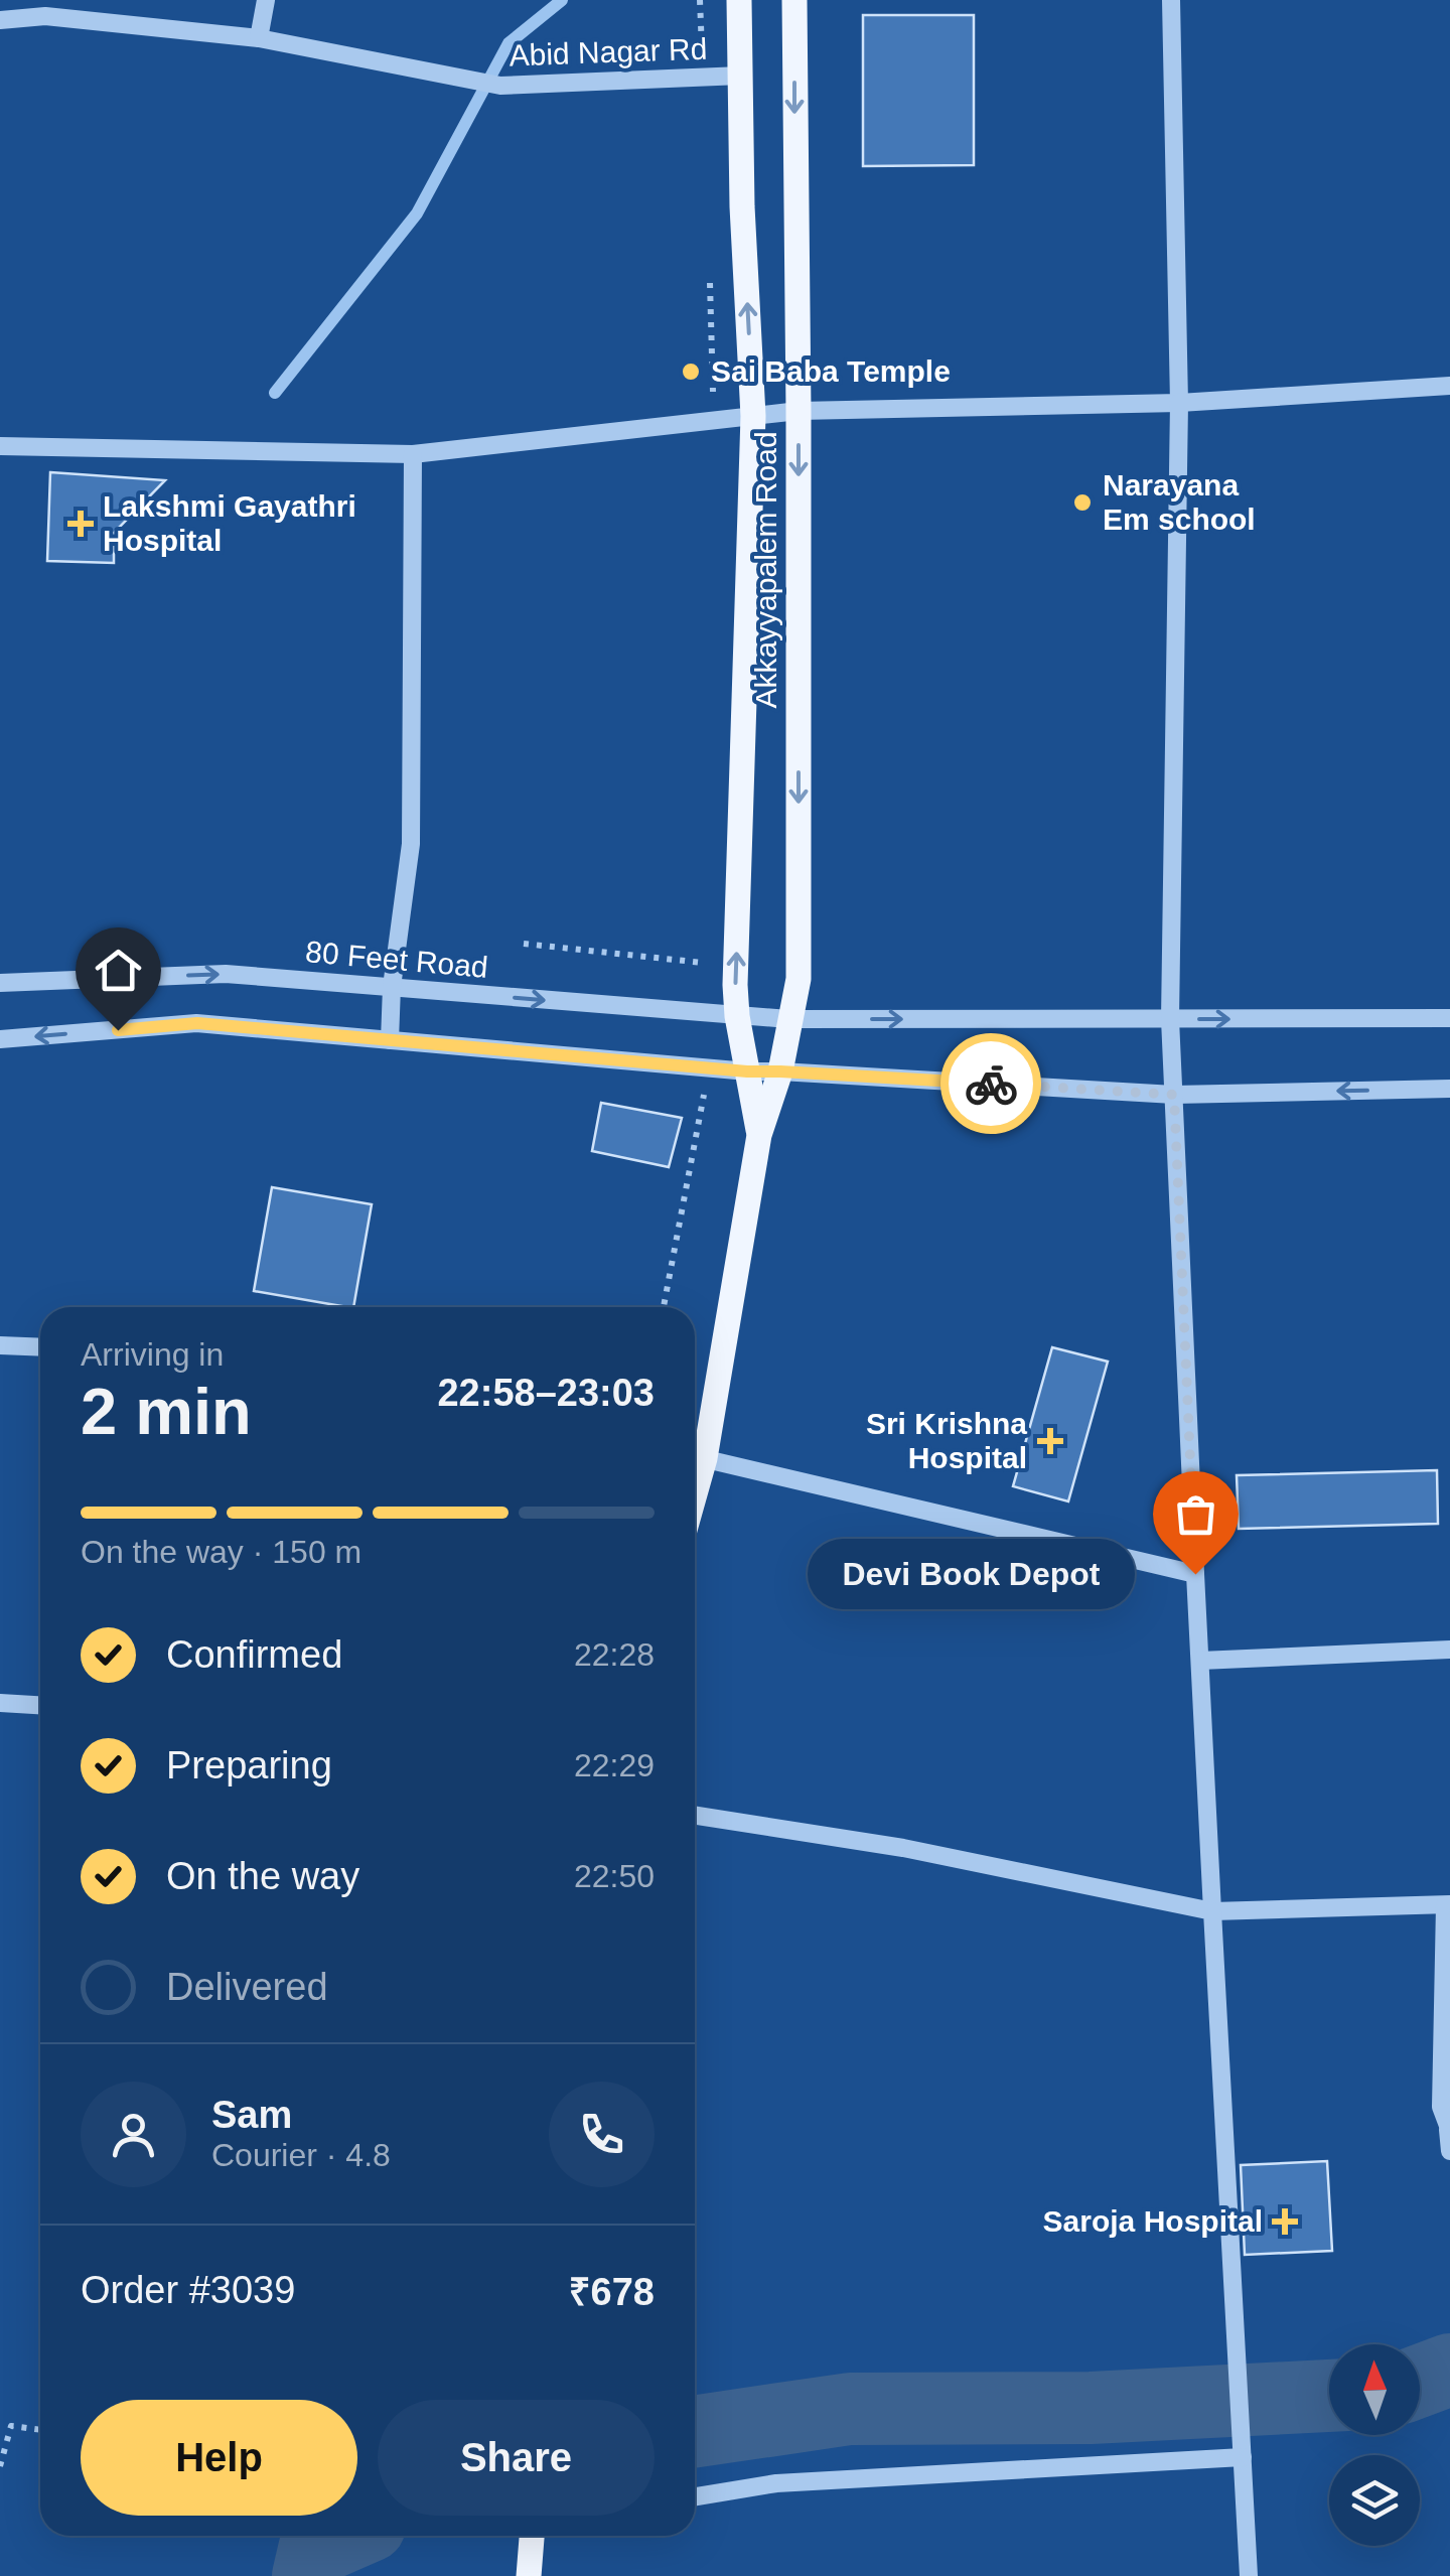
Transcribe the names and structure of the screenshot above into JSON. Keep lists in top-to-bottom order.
{
  "streets": {
    "main road": ["Akkayyapalem Road"],
    "street": ["Abid Nagar Rd", "80 Feet Road"]
  },
  "crossings": [
    ["Abid Nagar Rd", "Akkayyapalem Road"],
    ["Akkayyapalem Road", "80 Feet Road"]
  ],
  "places": {
    "other": ["Sai Baba Temple", "Narayana Em school", "Devi Book Depot"],
    "health": ["Lakshmi Gayathri Hospital", "Sri Krishna Hospital", "Saroja Hospital"]
  },
  "north": "top",
  "page": {
    "heading": ["2 min", "Arriving in", "22:58–23:03"],
    "panel": [
      "Sam",
      "Courier · 4.8",
      "Order #3039",
      "₹678"
    ],
    "bar": "On the way · 150 m",
    "bubble": "Devi Book Depot",
    "list": [
      ["Confirmed", "22:28"],
      ["Preparing", "22:29"],
      ["On the way", "22:50"],
      "Delivered"
    ],
    "buttons": ["Help", "Share"]
  }
}
